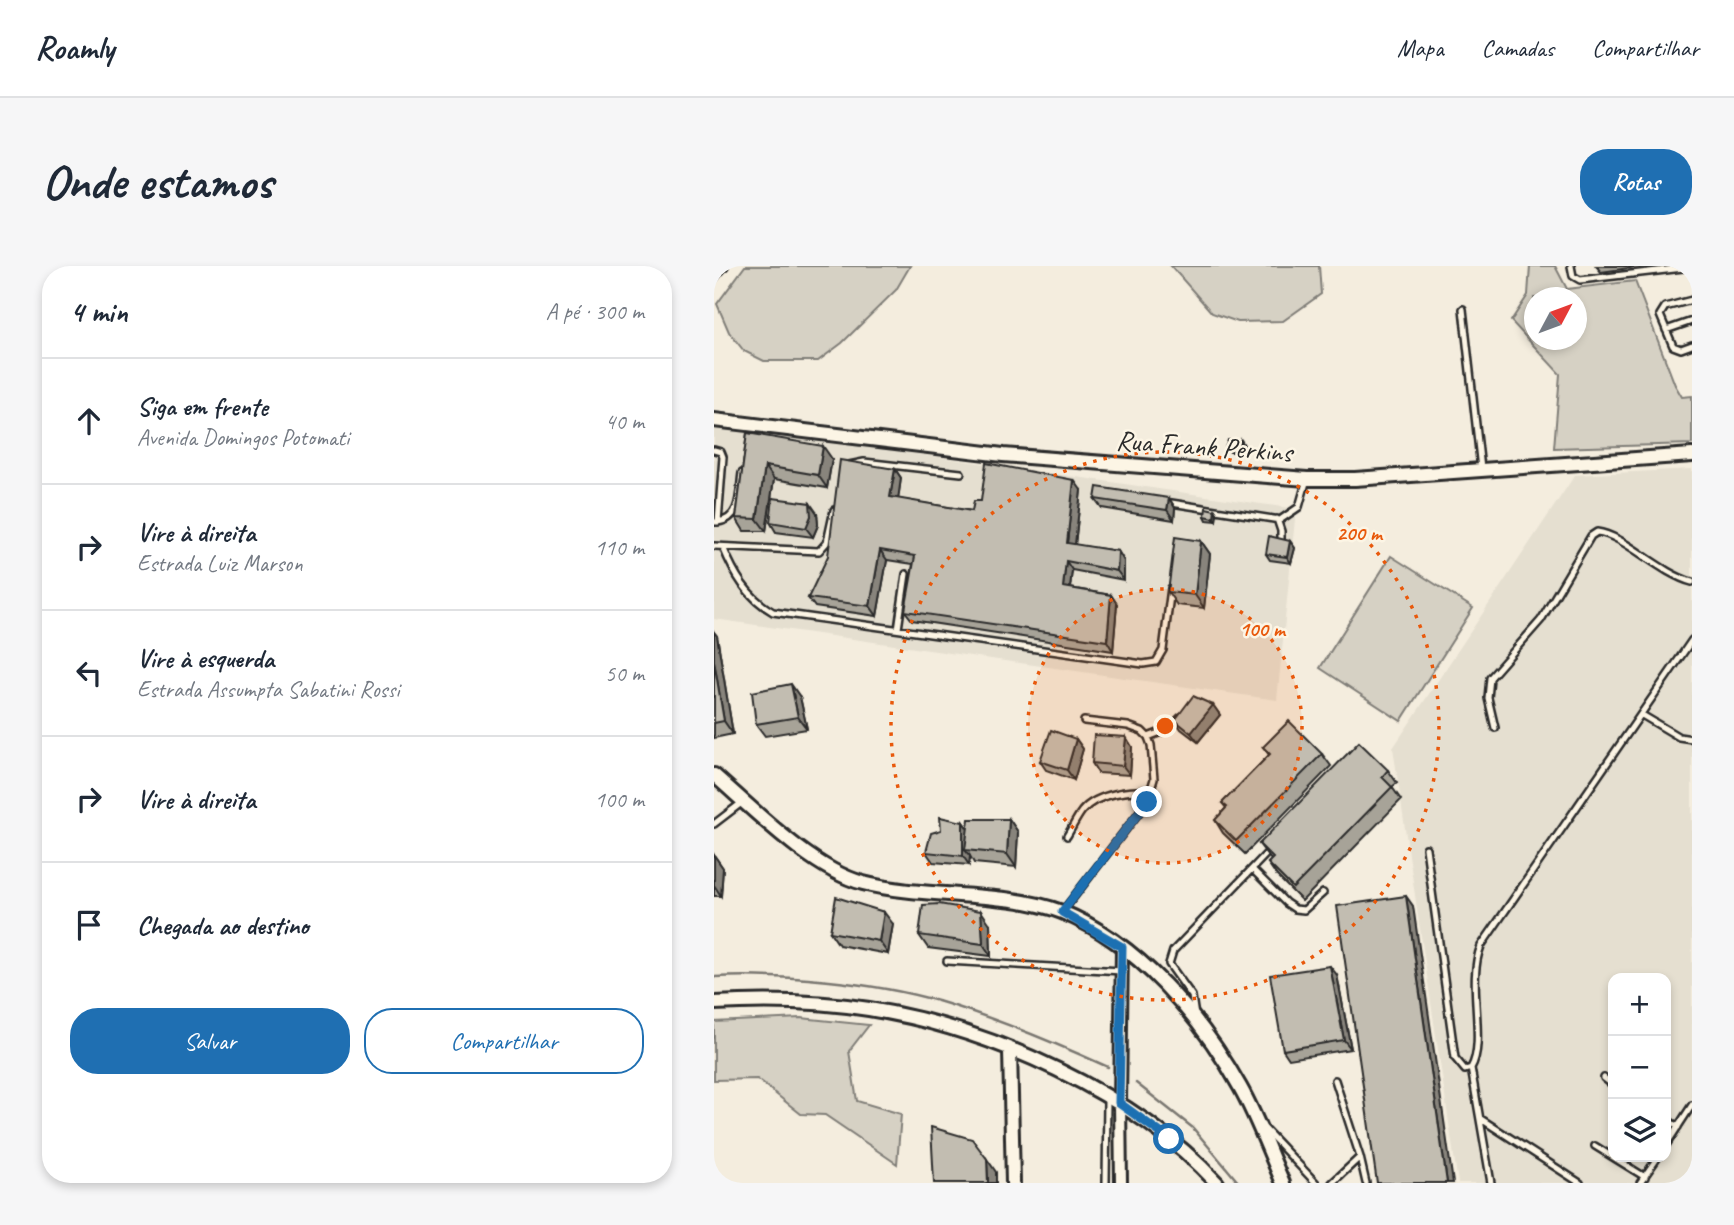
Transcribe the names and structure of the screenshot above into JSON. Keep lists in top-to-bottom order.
{
  "streets": {
    "street": ["Rua Frank Perkins"]
  },
  "north": "top right",
  "page": {
    "header": "Roamly",
    "nav": ["Mapa", "Camadas", "Compartilhar"],
    "buttons": [
      "Rotas",
      ["Salvar", "Compartilhar"]
    ],
    "title": "Onde estamos",
    "heading": ["4 min", "A pé · 300 m"],
    "list": [
      ["Siga em frente", "Avenida Domingos Potomati", "40 m"],
      ["Vire à direita", "Estrada Luiz Marson", "110 m"],
      ["Vire à esquerda", "Estrada Assumpta Sabatini Rossi", "50 m"],
      ["Vire à direita", "100 m"],
      "Chegada ao destino"
    ],
    "map_buttons": ["+", "−"]
  },
  "rings": ["200 m", "100 m"]
}
